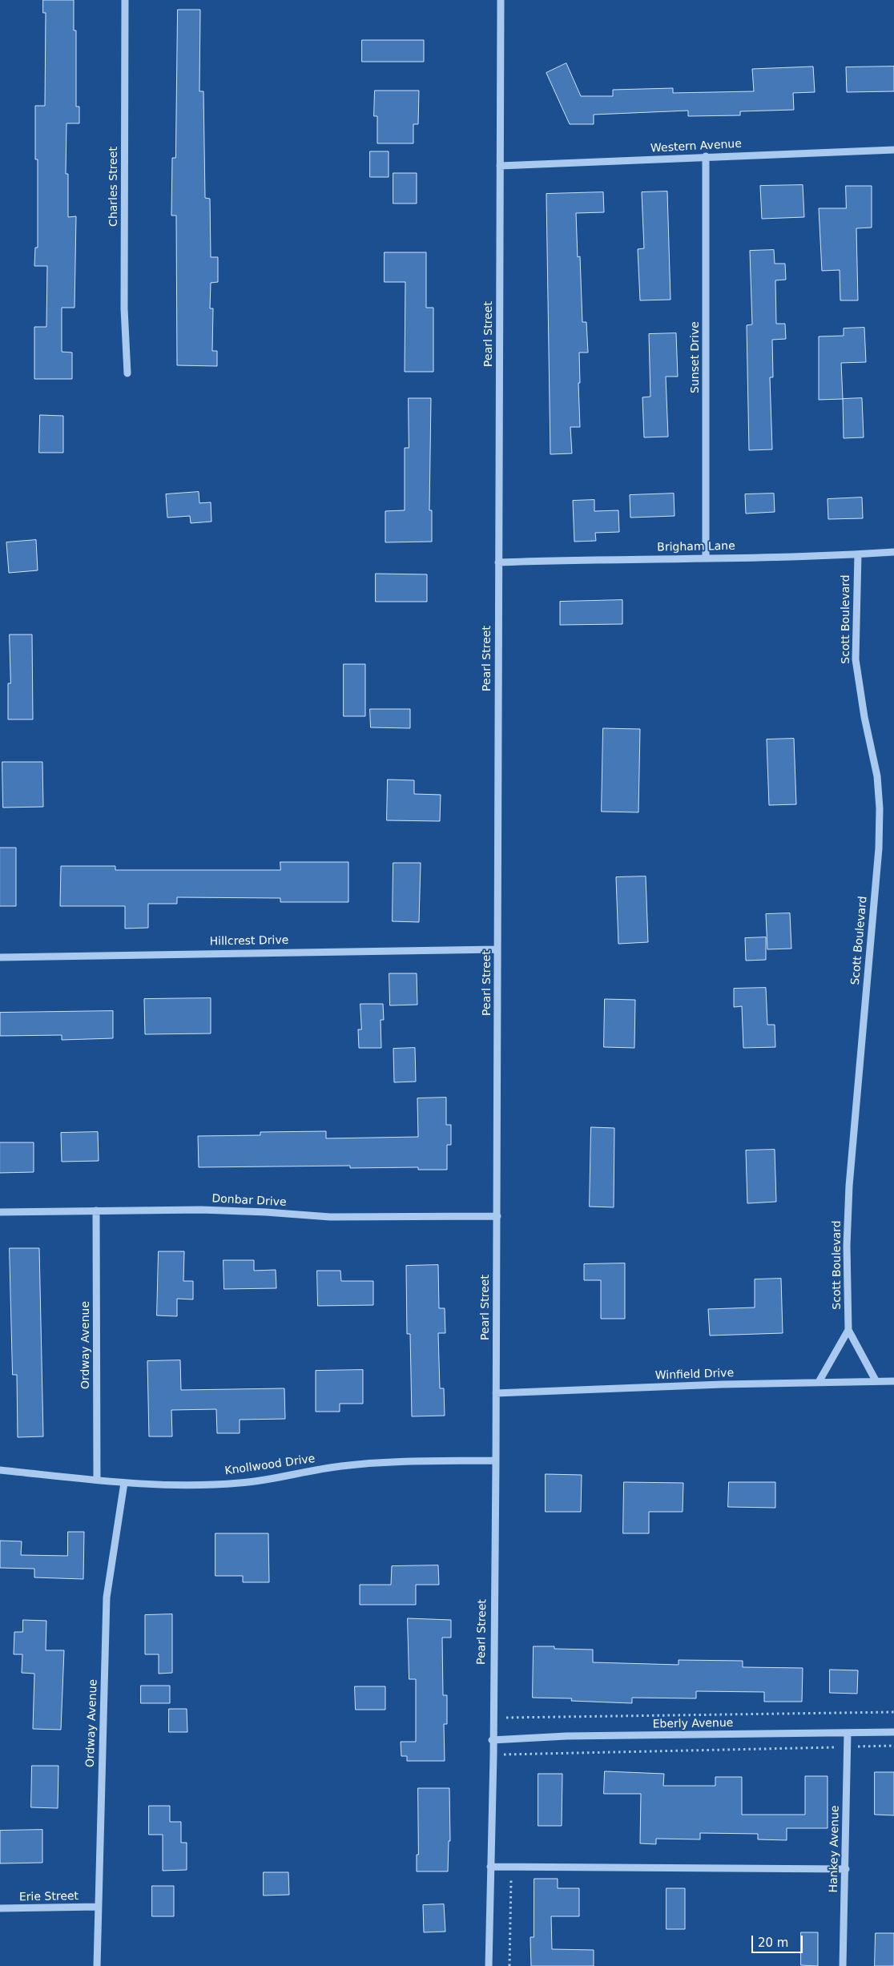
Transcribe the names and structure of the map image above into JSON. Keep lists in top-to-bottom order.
{
  "streets": {
    "street": [
      "Western Avenue",
      "Charles Street",
      "Pearl Street",
      "Sunset Drive",
      "Brigham Lane",
      "Scott Boulevard",
      "Hillcrest Drive",
      "Donbar Drive",
      "Ordway Avenue",
      "Winfield Drive",
      "Knollwood Drive",
      "Eberly Avenue",
      "Hankey Avenue",
      "Erie Street"
    ]
  },
  "crossings": [
    ["Western Avenue", "Pearl Street"],
    ["Western Avenue", "Sunset Drive"],
    ["Pearl Street", "Brigham Lane"],
    ["Pearl Street", "Hillcrest Drive"],
    ["Pearl Street", "Donbar Drive"],
    ["Pearl Street", "Winfield Drive"],
    ["Pearl Street", "Knollwood Drive"],
    ["Pearl Street", "Eberly Avenue"],
    ["Sunset Drive", "Brigham Lane"],
    ["Brigham Lane", "Scott Boulevard"],
    ["Scott Boulevard", "Winfield Drive"],
    ["Donbar Drive", "Ordway Avenue"],
    ["Ordway Avenue", "Knollwood Drive"],
    ["Ordway Avenue", "Erie Street"],
    ["Eberly Avenue", "Hankey Avenue"]
  ],
  "scale_bar": "20 m"
}
